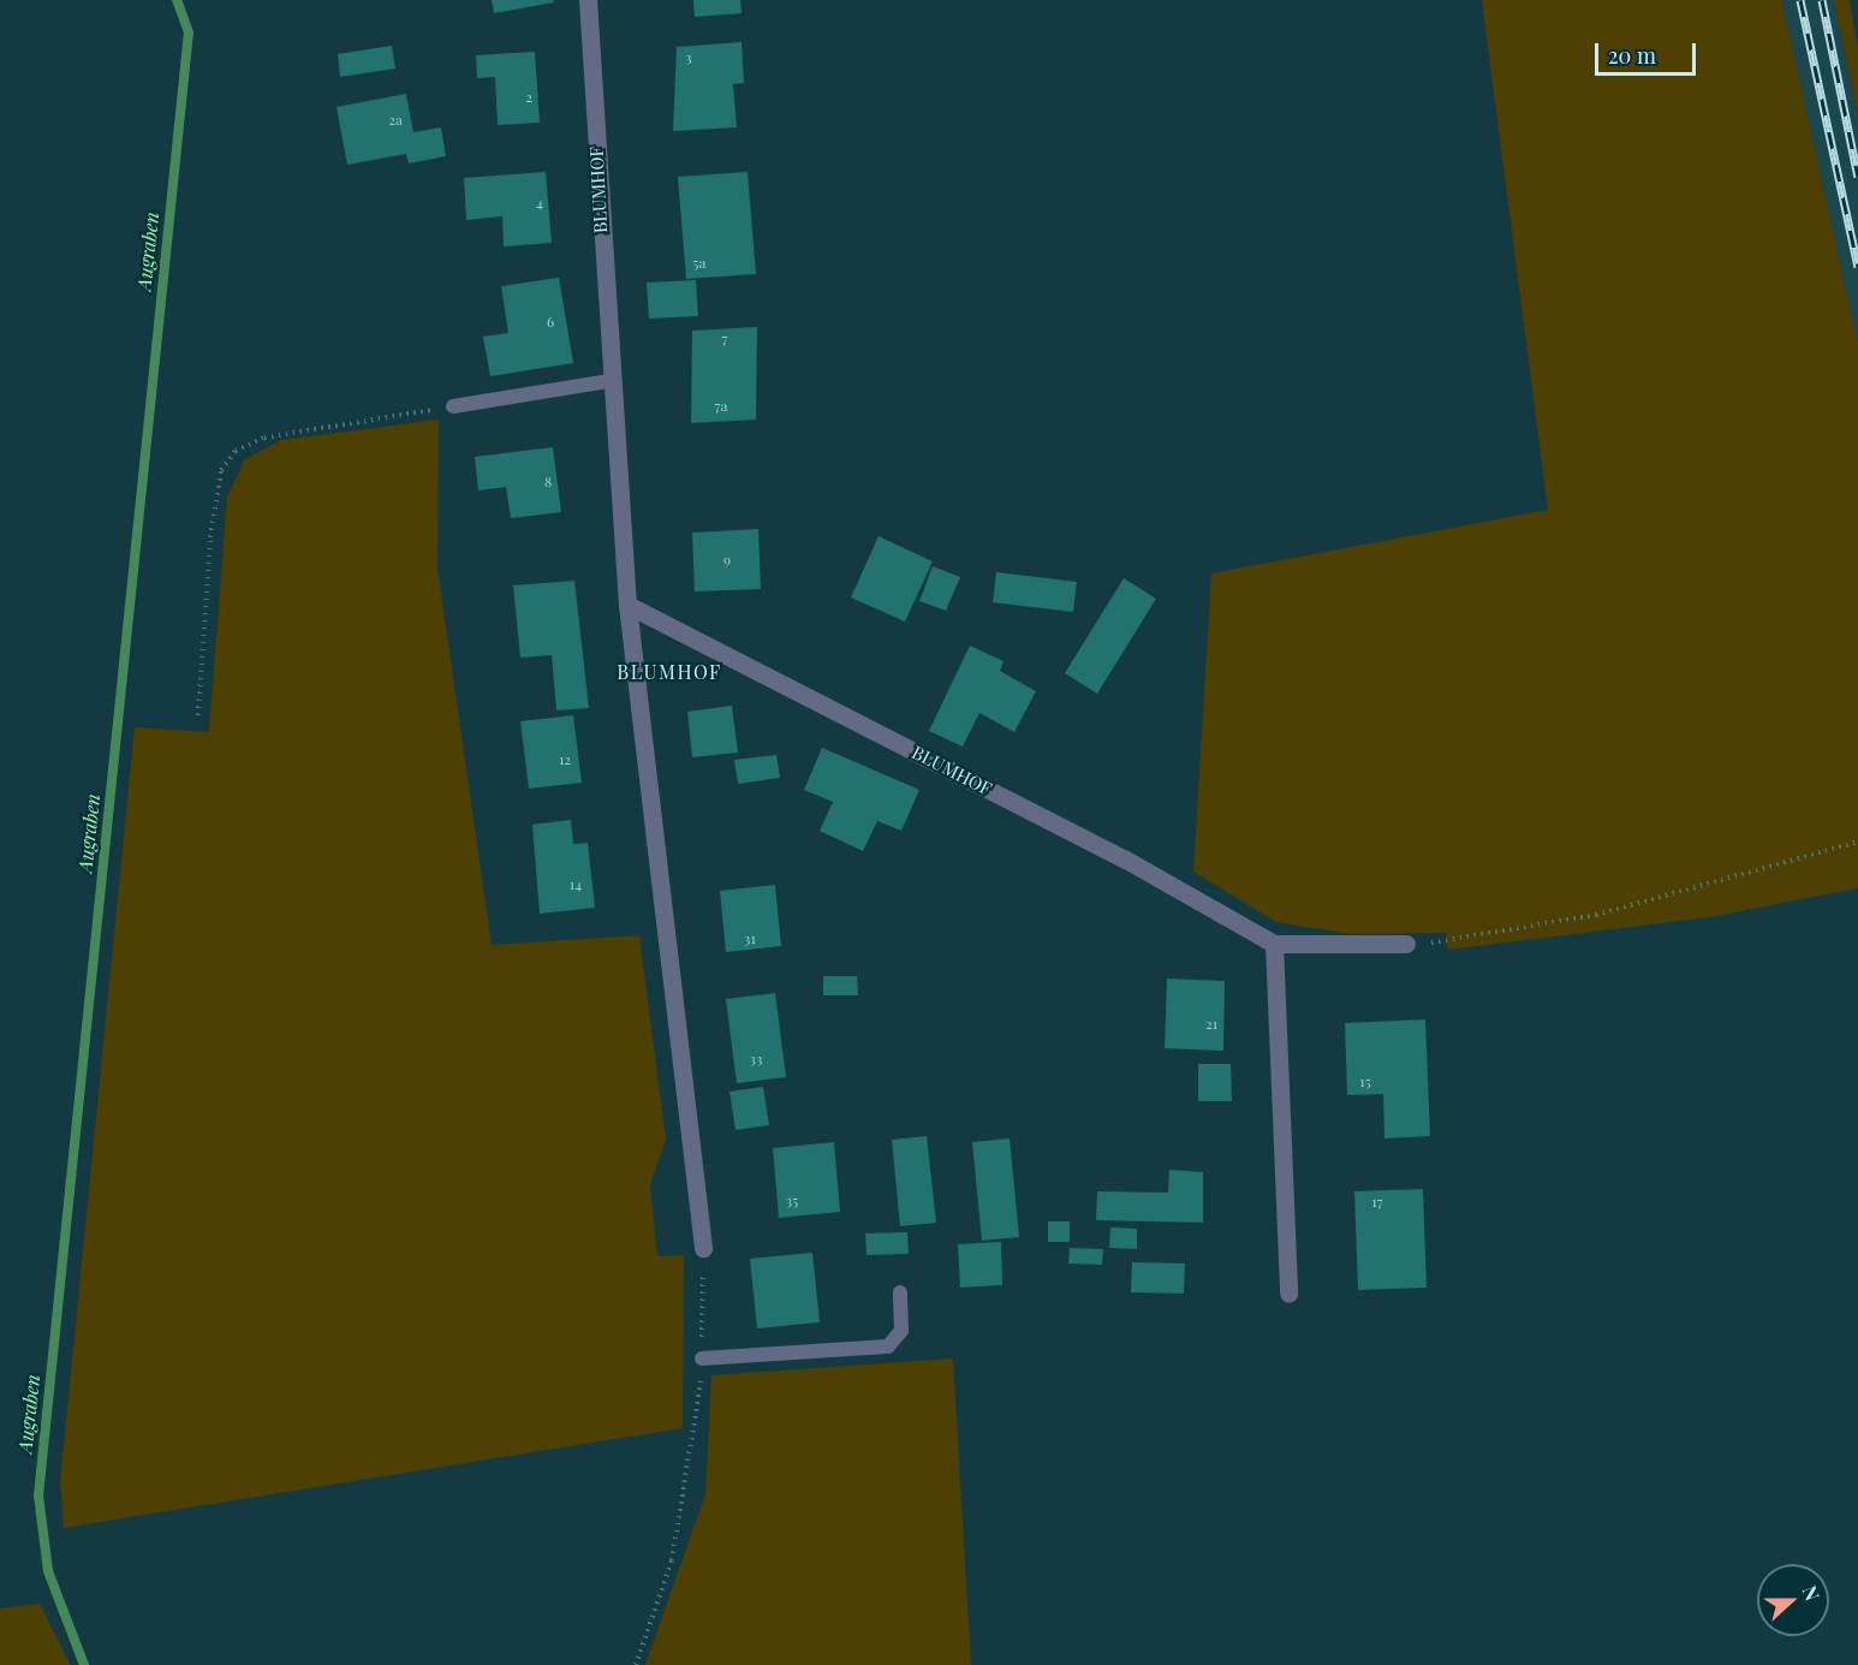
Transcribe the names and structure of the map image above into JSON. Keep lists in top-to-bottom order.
{
  "streets": {
    "street": ["BLUMHOF"]
  },
  "districts": ["BLUMHOF"],
  "water": ["Augraben"],
  "house_numbers": [
    "3",
    "2",
    "2a",
    "4",
    "5a",
    "6",
    "7",
    "7a",
    "8",
    "9",
    "12",
    "14",
    "31",
    "21",
    "33",
    "15",
    "35",
    "17"
  ],
  "scale_bar": "20 m",
  "north": "right"
}
